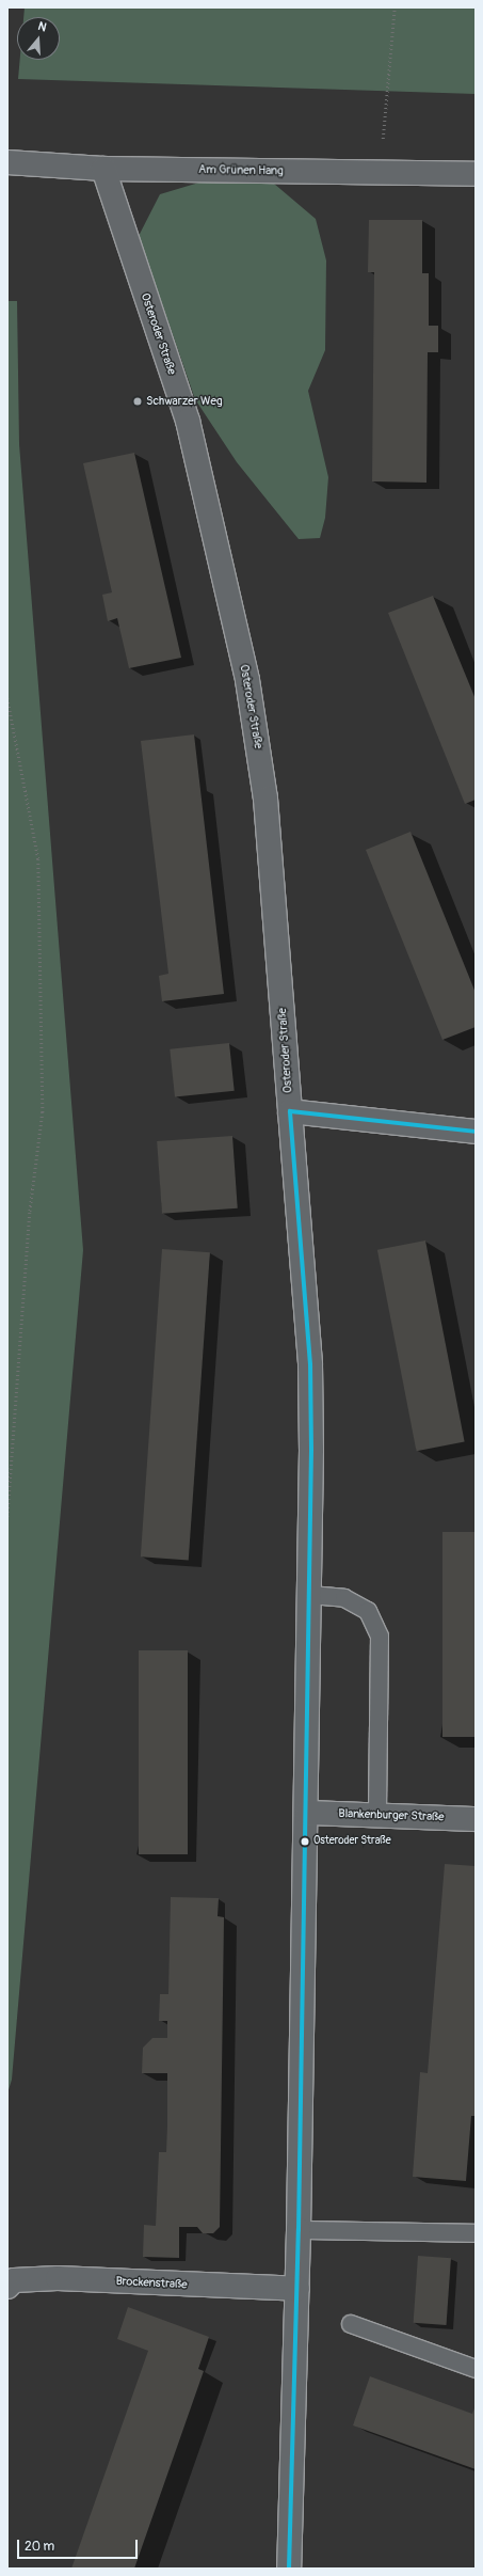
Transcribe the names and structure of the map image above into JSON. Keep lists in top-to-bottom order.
{
  "streets": {
    "street": [
      "Am Grünen Hang",
      "Osteroder Straße",
      "Blankenburger Straße",
      "Brockenstraße"
    ]
  },
  "crossings": [
    ["Am Grünen Hang", "Osteroder Straße"],
    ["Osteroder Straße", "Blankenburger Straße"],
    ["Osteroder Straße", "Brockenstraße"]
  ],
  "places": ["Schwarzer Weg", "Osteroder Straße"],
  "scale_bar": "20 m",
  "north": "top"
}
